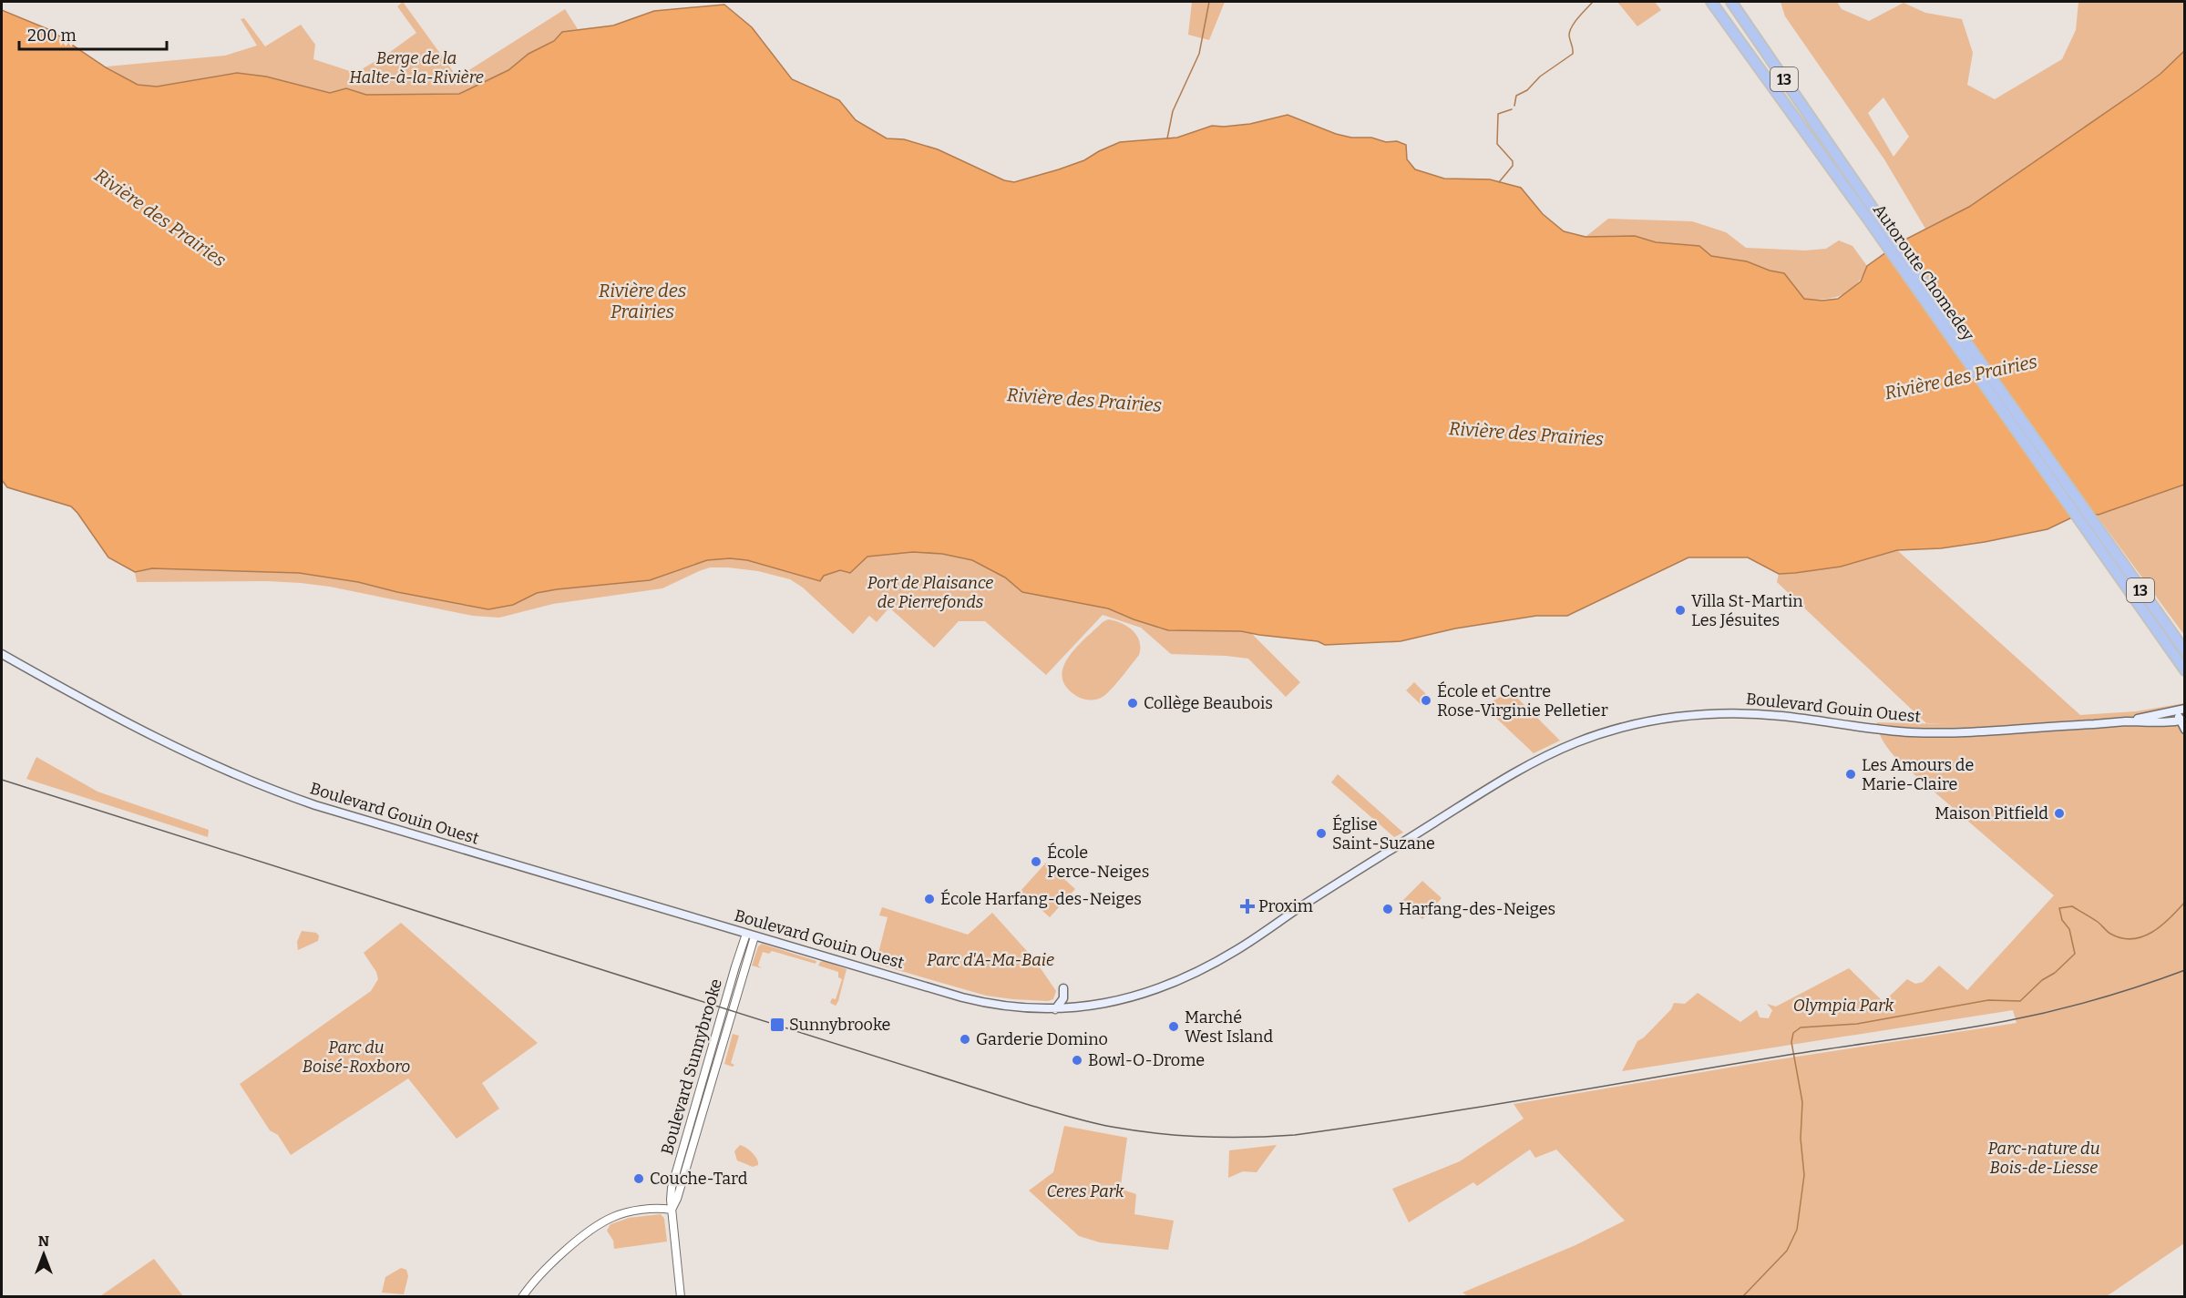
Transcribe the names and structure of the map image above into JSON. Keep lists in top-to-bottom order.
{
  "streets": {
    "highway": ["13", "Autoroute Chomedey"],
    "main road": ["Boulevard Gouin Ouest"],
    "street": ["Boulevard Sunnybrooke"]
  },
  "crossings": [
    ["Boulevard Gouin Ouest", "Boulevard Sunnybrooke"]
  ],
  "water": ["Rivière des Prairies"],
  "parks": [
    "Berge de la Halte-à-la-Rivière",
    "Port de Plaisance de Pierrefonds",
    "Parc d'A-Ma-Baie",
    "Olympia Park",
    "Parc du Boisé-Roxboro",
    "Parc-nature du Bois-de-Liesse",
    "Ceres Park"
  ],
  "places": {
    "other": [
      "Villa St-Martin Les Jésuites",
      "École et Centre Rose-Virginie Pelletier",
      "Collège Beaubois",
      "Les Amours de Marie-Claire",
      "Maison Pitfield",
      "Église Saint-Suzane",
      "École Perce-Neiges",
      "École Harfang-des-Neiges",
      "Harfang-des-Neiges",
      "Marché West Island",
      "Garderie Domino",
      "Bowl-O-Drome",
      "Couche-Tard"
    ],
    "health": ["Proxim"],
    "transit": ["Sunnybrooke"]
  },
  "scale_bar": "200 m",
  "north": "top"
}
